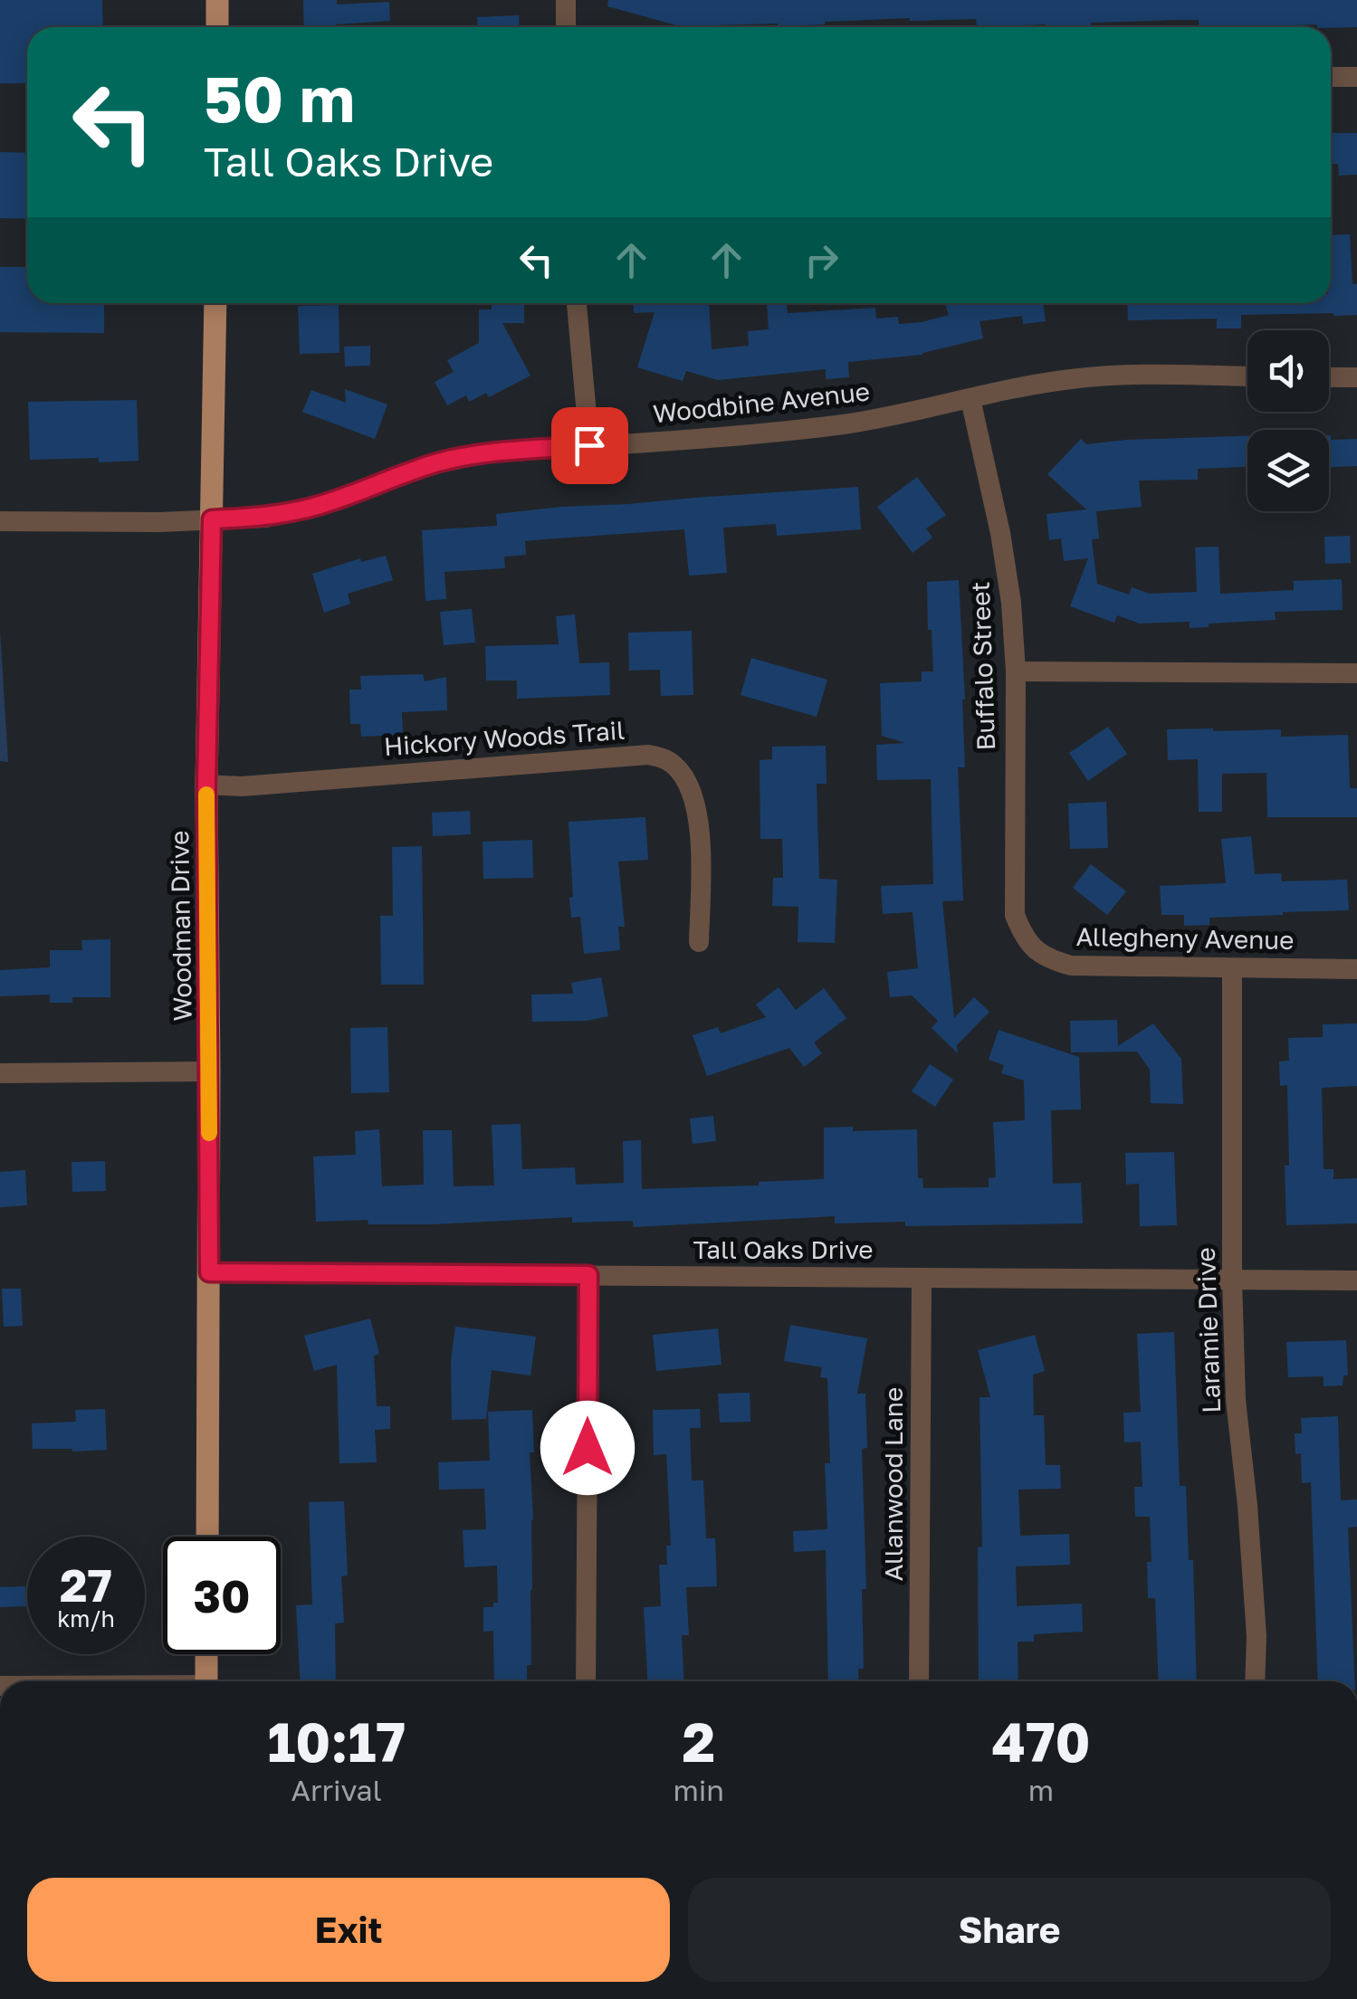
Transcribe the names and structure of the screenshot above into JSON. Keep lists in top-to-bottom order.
{
  "streets": {
    "main road": ["Woodman Drive"],
    "street": [
      "Woodbine Avenue",
      "Buffalo Street",
      "Hickory Woods Trail",
      "Allegheny Avenue",
      "Tall Oaks Drive",
      "Laramie Drive",
      "Allanwood Lane"
    ]
  },
  "crossings": [
    ["Woodbine Avenue", "Buffalo Street"],
    ["Woodbine Avenue", "Woodman Drive"],
    ["Buffalo Street", "Allegheny Avenue"],
    ["Hickory Woods Trail", "Woodman Drive"],
    ["Woodman Drive", "Tall Oaks Drive"],
    ["Allegheny Avenue", "Laramie Drive"],
    ["Tall Oaks Drive", "Laramie Drive"],
    ["Tall Oaks Drive", "Allanwood Lane"]
  ],
  "page": {
    "turn": ["50 m", "Tall Oaks Drive"],
    "speed": "27 km/h",
    "limit": "30",
    "eta": [
      "10:17",
      "Arrival",
      "2",
      "min",
      "470",
      "m"
    ],
    "buttons": ["Exit", "Share"]
  }
}
